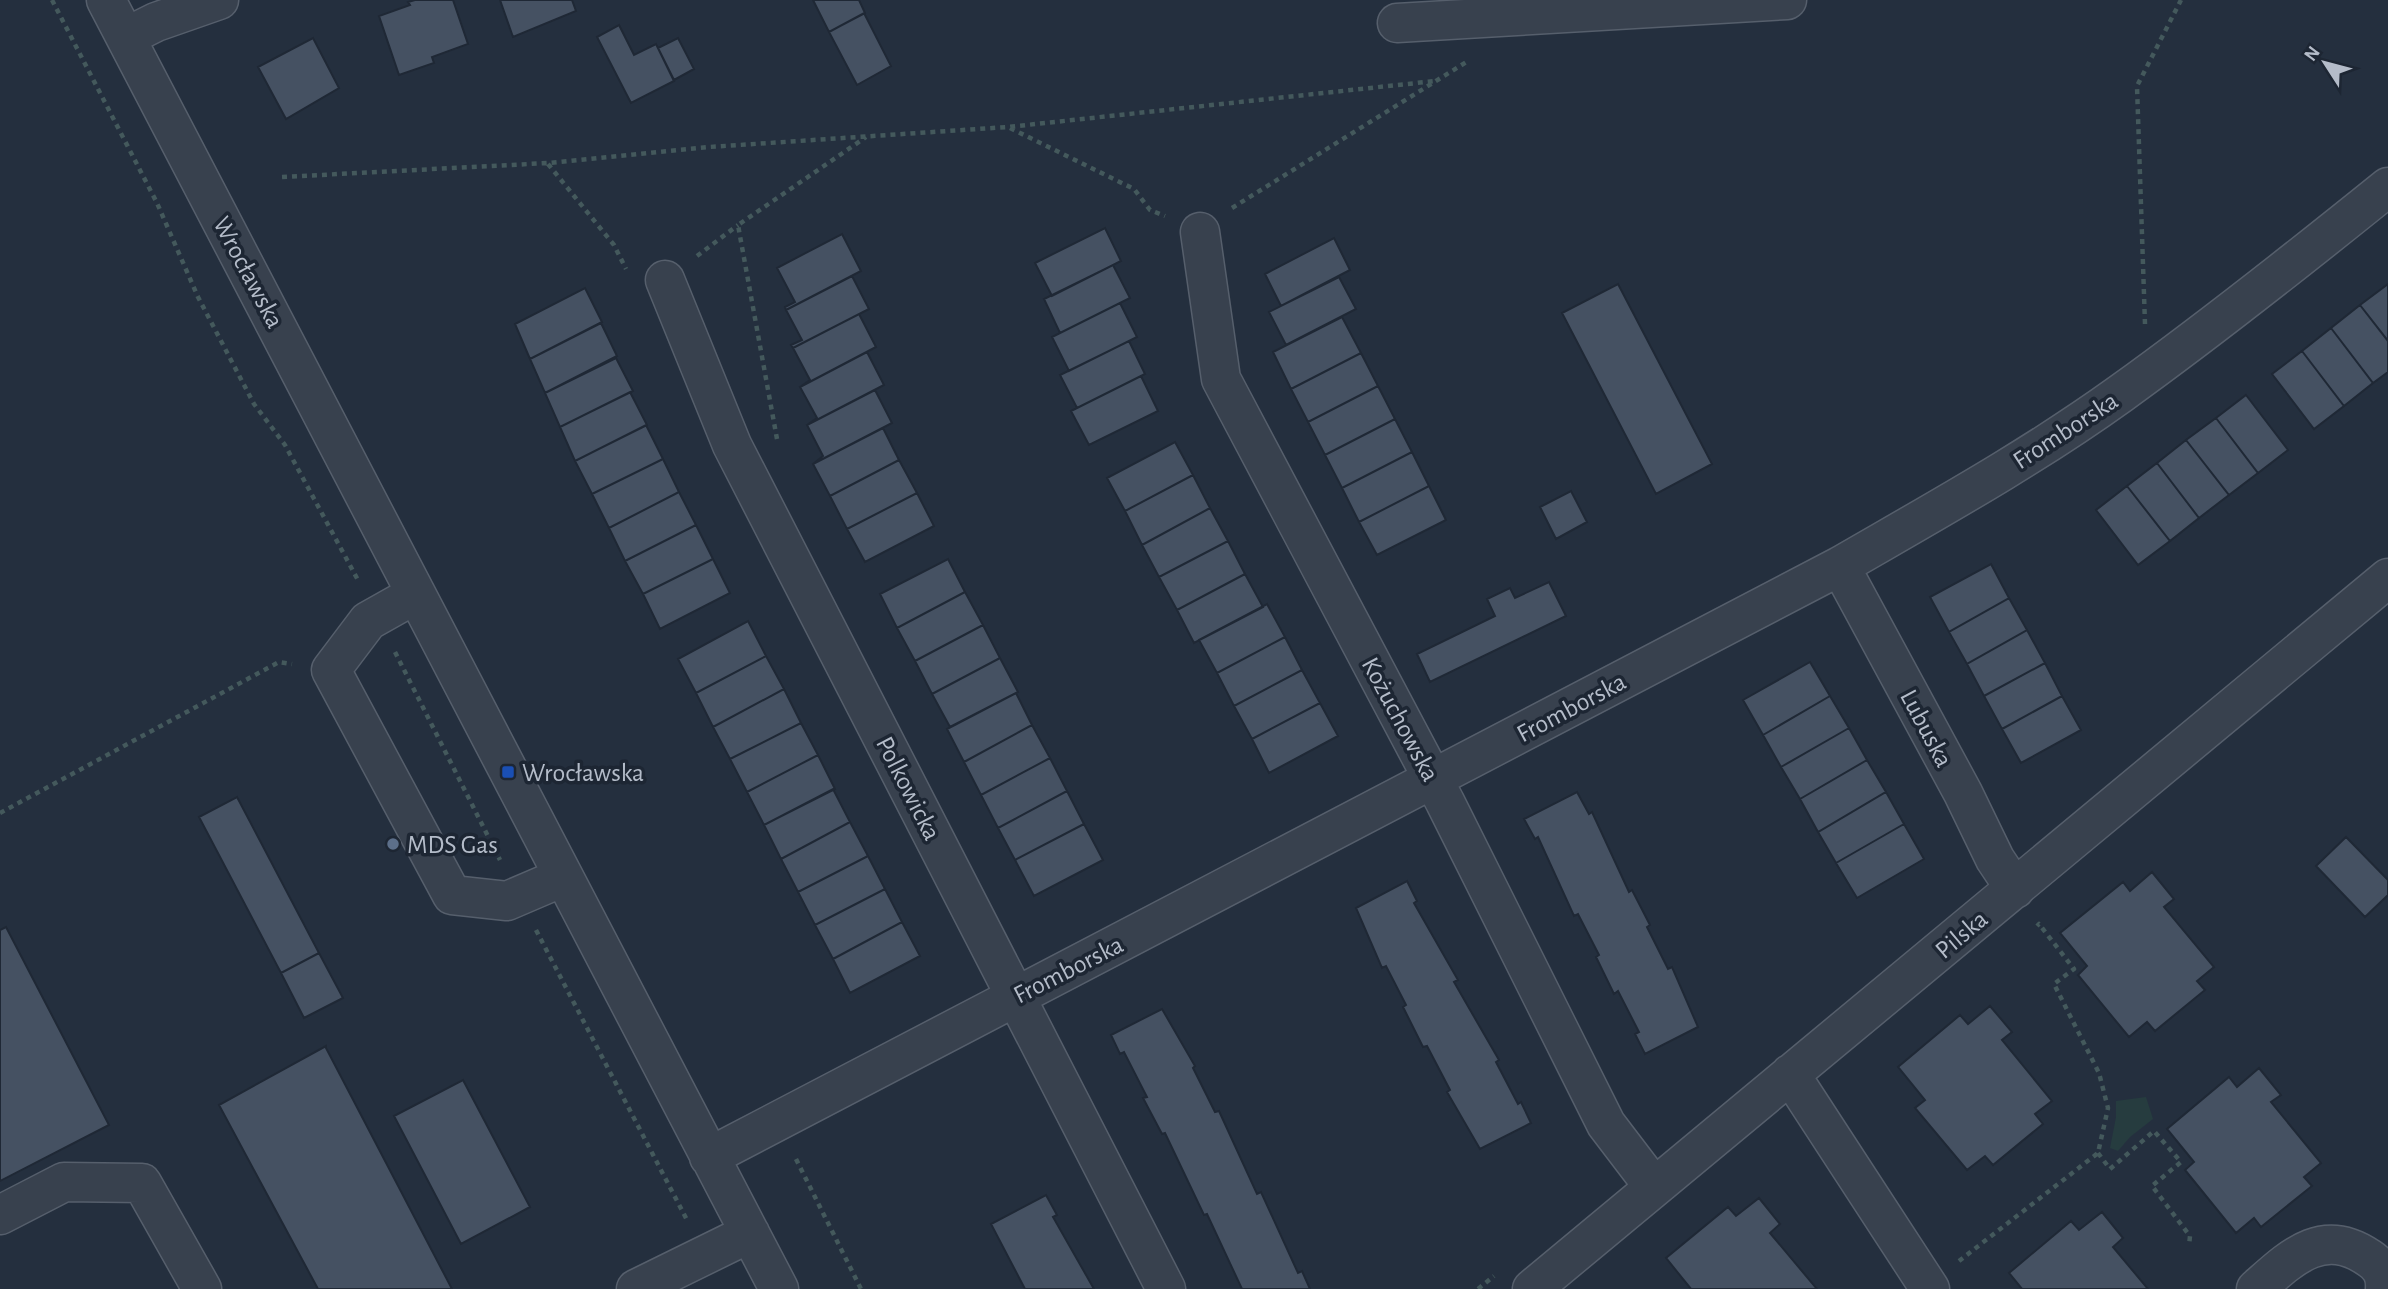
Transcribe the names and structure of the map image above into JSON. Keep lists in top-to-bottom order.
{
  "streets": {
    "street": [
      "Wrocławska",
      "Fromborska",
      "Kożuchowska",
      "Lubuska",
      "Polkowicka",
      "Pilska"
    ]
  },
  "crossings": [
    ["Wrocławska", "Fromborska"],
    ["Fromborska", "Kożuchowska"],
    ["Fromborska", "Lubuska"],
    ["Fromborska", "Polkowicka"],
    ["Kożuchowska", "Pilska"],
    ["Lubuska", "Pilska"]
  ],
  "places": {
    "transit": ["Wrocławska"],
    "other": ["MDS Gas"]
  },
  "north": "top left"
}
